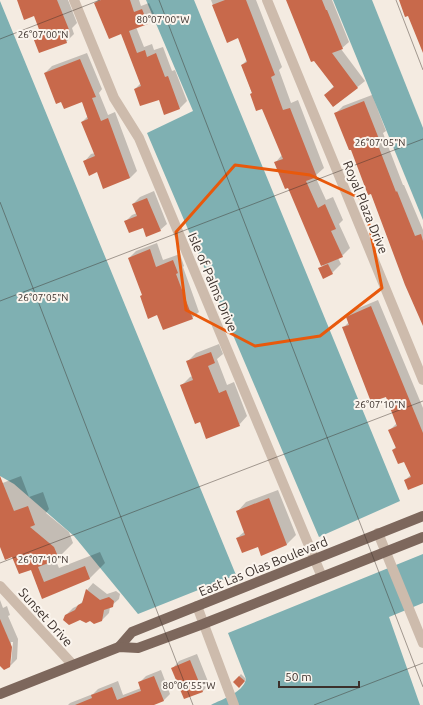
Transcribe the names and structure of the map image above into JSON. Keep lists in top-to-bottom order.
{
  "streets": {
    "main road": ["East Las Olas Boulevard"],
    "street": ["Royal Plaza Drive", "Isle of Palms Drive", "Sunset Drive"]
  },
  "crossings": [
    ["Isle of Palms Drive", "East Las Olas Boulevard"],
    ["East Las Olas Boulevard", "Sunset Drive"]
  ],
  "scale_bar": "50 m",
  "coordinates": [
    "80°07'00\"W",
    "26°07'00\"N",
    "26°07'05\"N",
    "26°07'10\"N",
    "80°06'55\"W"
  ]
}
